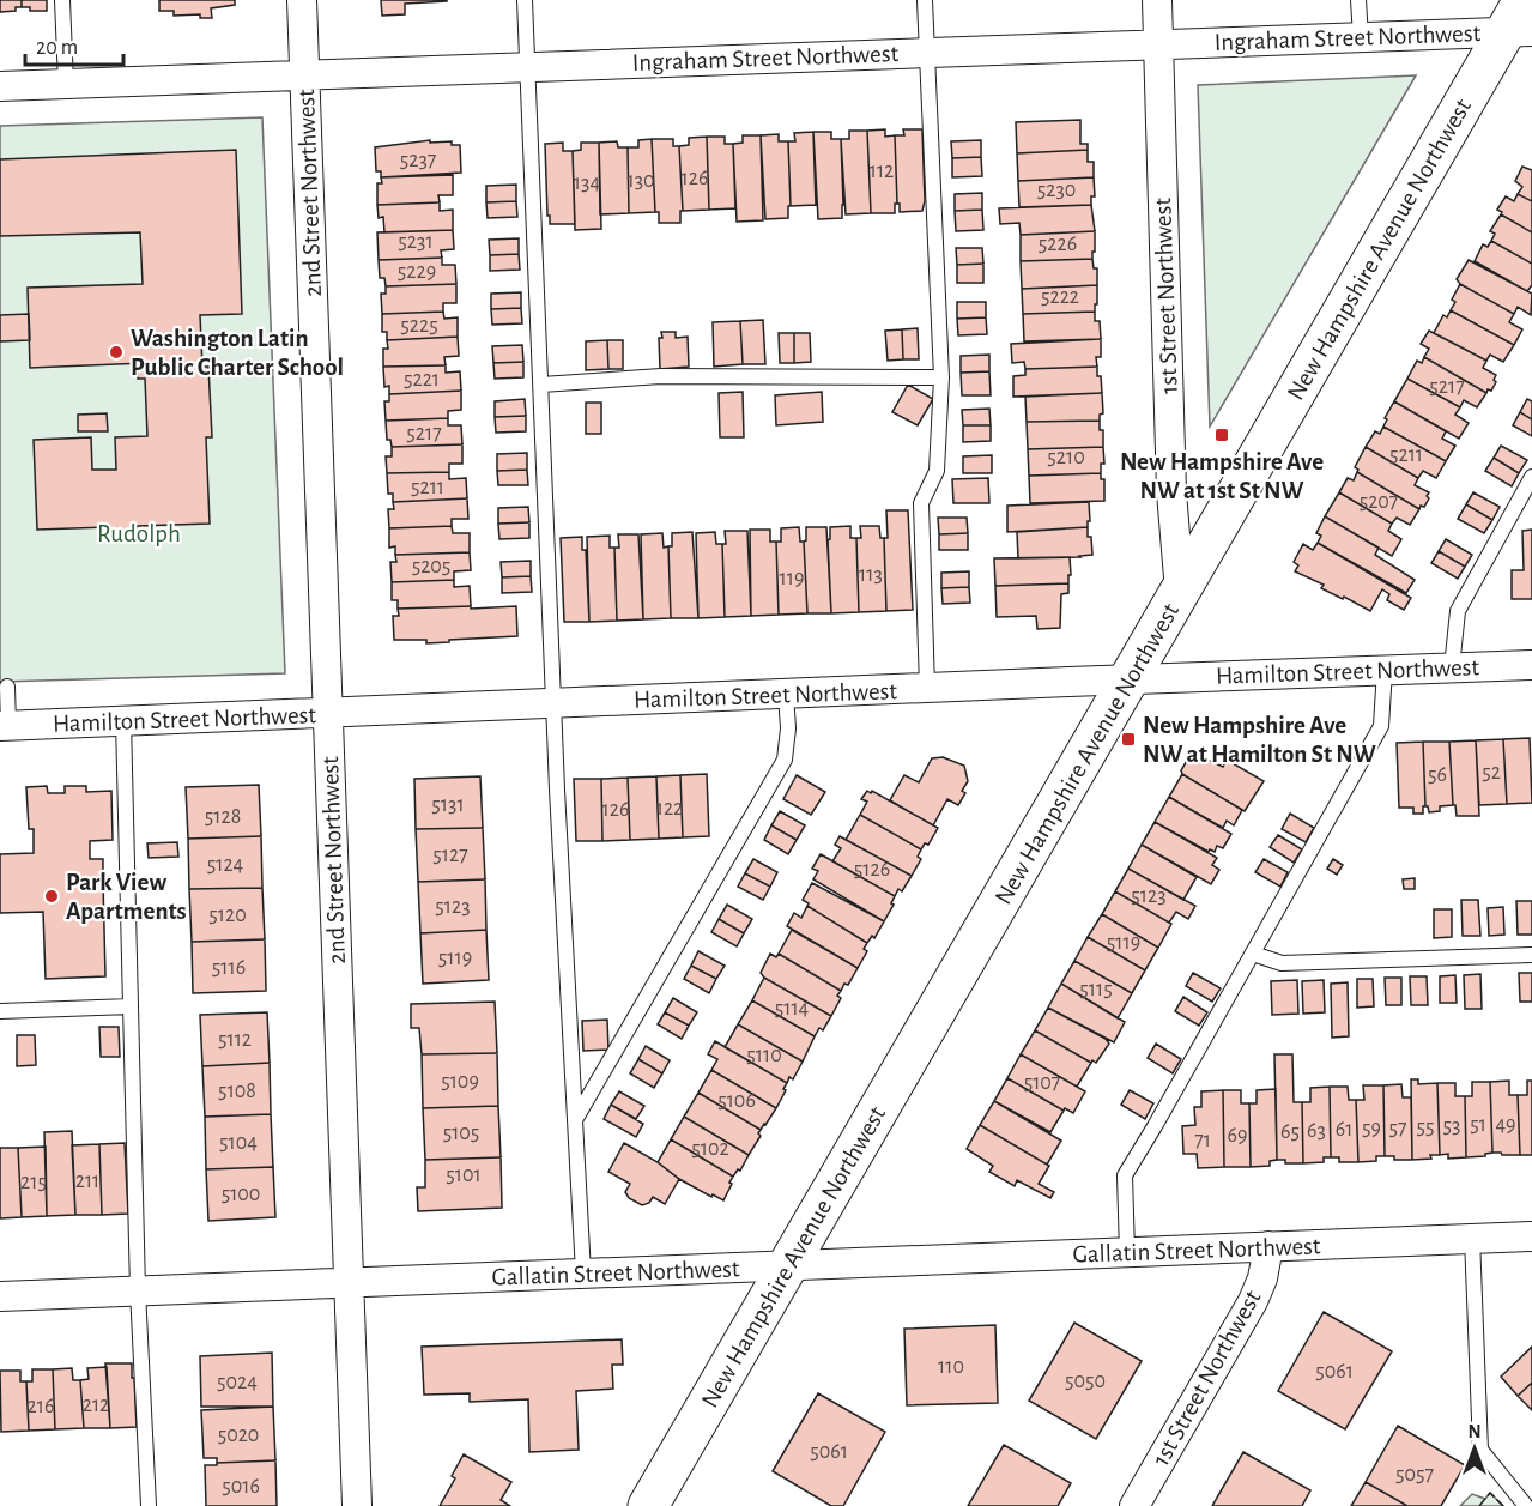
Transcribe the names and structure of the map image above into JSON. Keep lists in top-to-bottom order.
{
  "streets": {
    "main road": ["New Hampshire Avenue Northwest"],
    "street": [
      "Ingraham Street Northwest",
      "2nd Street Northwest",
      "1st Street Northwest",
      "Hamilton Street Northwest",
      "Gallatin Street Northwest"
    ]
  },
  "crossings": [
    ["Ingraham Street Northwest", "2nd Street Northwest"],
    ["Ingraham Street Northwest", "New Hampshire Avenue Northwest"],
    ["Ingraham Street Northwest", "1st Street Northwest"],
    ["2nd Street Northwest", "Hamilton Street Northwest"],
    ["2nd Street Northwest", "Gallatin Street Northwest"],
    ["New Hampshire Avenue Northwest", "1st Street Northwest"],
    ["New Hampshire Avenue Northwest", "Hamilton Street Northwest"],
    ["New Hampshire Avenue Northwest", "Gallatin Street Northwest"],
    ["1st Street Northwest", "Gallatin Street Northwest"]
  ],
  "parks": ["Rudolph"],
  "places": {
    "other": ["Washington Latin Public Charter School", "Park View Apartments"],
    "transit": ["New Hampshire Ave NW at 1st St NW", "New Hampshire Ave NW at Hamilton St NW"]
  },
  "house_numbers": [
    "5237",
    "112",
    "126",
    "130",
    "134",
    "5230",
    "5231",
    "5226",
    "5229",
    "5222",
    "5225",
    "5221",
    "5217",
    "5217",
    "5211",
    "5210",
    "5211",
    "5207",
    "5205",
    "113",
    "119",
    "52",
    "56",
    "5131",
    "122",
    "126",
    "5128",
    "5127",
    "5124",
    "5126",
    "5123",
    "5123",
    "5120",
    "5119",
    "5119",
    "5116",
    "5115",
    "5114",
    "5112",
    "5110",
    "5109",
    "5107",
    "5108",
    "5106",
    "51",
    "49",
    "53",
    "55",
    "59",
    "57",
    "61",
    "63",
    "65",
    "5105",
    "69",
    "71",
    "5104",
    "5102",
    "5101",
    "211",
    "215",
    "5100",
    "110",
    "5061",
    "5050",
    "5024",
    "212",
    "216",
    "5020",
    "5061",
    "5057",
    "5016"
  ],
  "scale_bar": "20 m",
  "north": "top"
}
